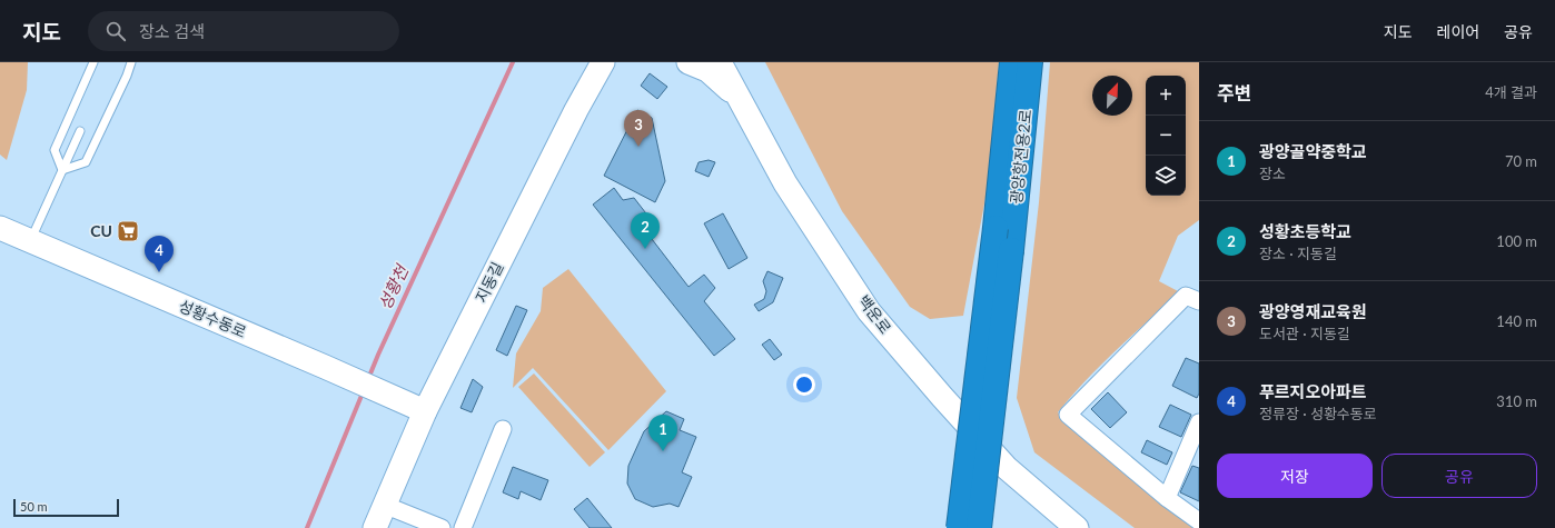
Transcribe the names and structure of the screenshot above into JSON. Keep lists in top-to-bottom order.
{
  "streets": {
    "highway": ["광양항전용2로"],
    "street": ["지동길", "백운로", "성황수동로"]
  },
  "crossings": [
    ["지동길", "성황수동로"]
  ],
  "water": ["성황천"],
  "places": {
    "supermarket": ["CU"]
  },
  "scale_bar": "50 m",
  "north": "top right",
  "page": {
    "header": "지도",
    "search": "장소 검색",
    "nav": ["지도", "레이어", "공유"],
    "heading": ["주변", "4개 결과"],
    "map_buttons": ["+", "−"],
    "pins": [
      "3",
      "2",
      "4",
      "1"
    ],
    "list": [
      {
        "mark": "1",
        "name": "광양골약중학교",
        "note": "장소",
        "value": "70 m"
      },
      {
        "mark": "2",
        "name": "성황초등학교",
        "note": "장소 · 지동길",
        "value": "100 m"
      },
      {
        "mark": "3",
        "name": "광양영재교육원",
        "note": "도서관 · 지동길",
        "value": "140 m"
      },
      {
        "mark": "4",
        "name": "푸르지오아파트",
        "note": "정류장 · 성황수동로",
        "value": "310 m"
      }
    ],
    "buttons": ["저장", "공유"],
    "scale": "50 m"
  }
}
